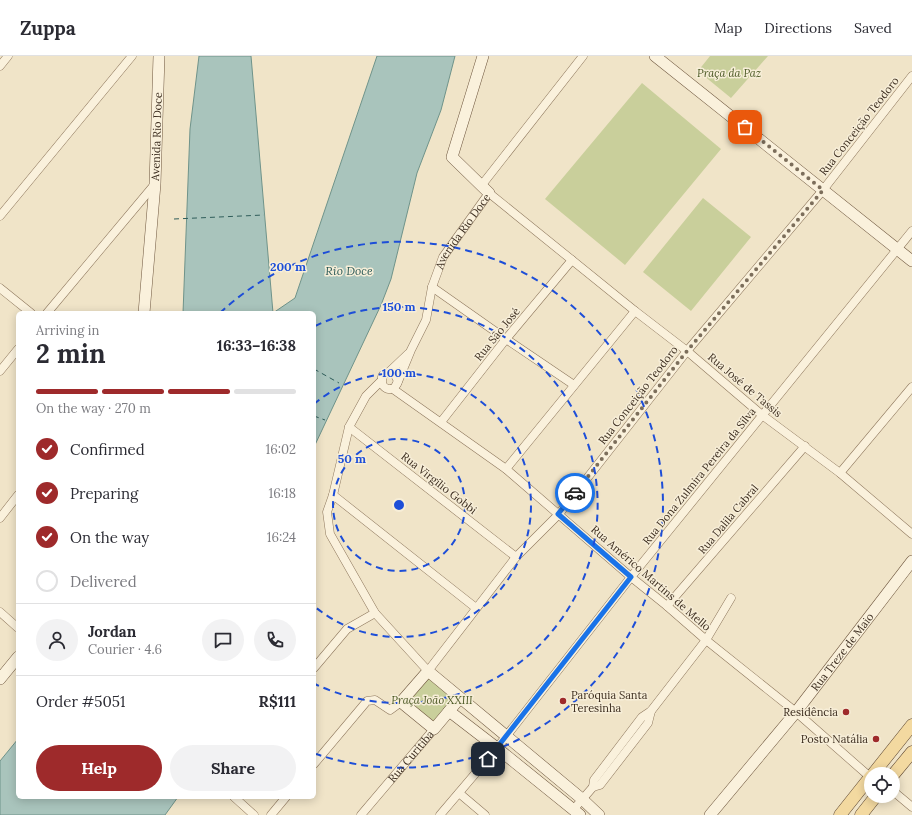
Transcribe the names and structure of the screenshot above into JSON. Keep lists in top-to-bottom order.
{
  "streets": {
    "street": [
      "Rua Conceição Teodoro",
      "Avenida Rio Doce",
      "Rua São José",
      "Rua José de Tassis",
      "Rua Dona Zulmira Pereira da Silva",
      "Rua Virgílio Gobbi",
      "Rua Dalila Cabral",
      "Rua Américo Martins de Mello",
      "Rua Treze de Maio",
      "Rua Curitiba"
    ]
  },
  "crossings": [
    ["Rua Conceição Teodoro", "Rua José de Tassis"],
    ["Rua Conceição Teodoro", "Rua Virgílio Gobbi"],
    ["Rua Conceição Teodoro", "Rua Américo Martins de Mello"],
    ["Avenida Rio Doce", "Rua José de Tassis"],
    ["Avenida Rio Doce", "Rua Virgílio Gobbi"],
    ["Avenida Rio Doce", "Rua Américo Martins de Mello"],
    ["Rua São José", "Rua José de Tassis"],
    ["Rua São José", "Rua Américo Martins de Mello"],
    ["Rua José de Tassis", "Rua Dona Zulmira Pereira da Silva"],
    ["Rua José de Tassis", "Rua Dalila Cabral"],
    ["Rua Dona Zulmira Pereira da Silva", "Rua Américo Martins de Mello"],
    ["Rua Dalila Cabral", "Rua Américo Martins de Mello"],
    ["Rua Américo Martins de Mello", "Rua Treze de Maio"]
  ],
  "water": ["Rio Doce"],
  "parks": ["Praça da Paz", "Praça João XXIII"],
  "places": ["Paróquia Santa Teresinha", "Residência", "Posto Natália"],
  "page": {
    "header": "Zuppa",
    "nav": ["Map", "Directions", "Saved"],
    "heading": ["2 min", "Arriving in", "16:33–16:38"],
    "panel": [
      "Jordan",
      "Courier · 4.6",
      "Order #5051",
      "R$111"
    ],
    "bar": "On the way · 270 m",
    "list": [
      ["Confirmed", "16:02"],
      ["Preparing", "16:18"],
      ["On the way", "16:24"],
      "Delivered"
    ],
    "buttons": ["Help", "Share"]
  },
  "rings": [
    "200 m",
    "150 m",
    "100 m",
    "50 m"
  ]
}
